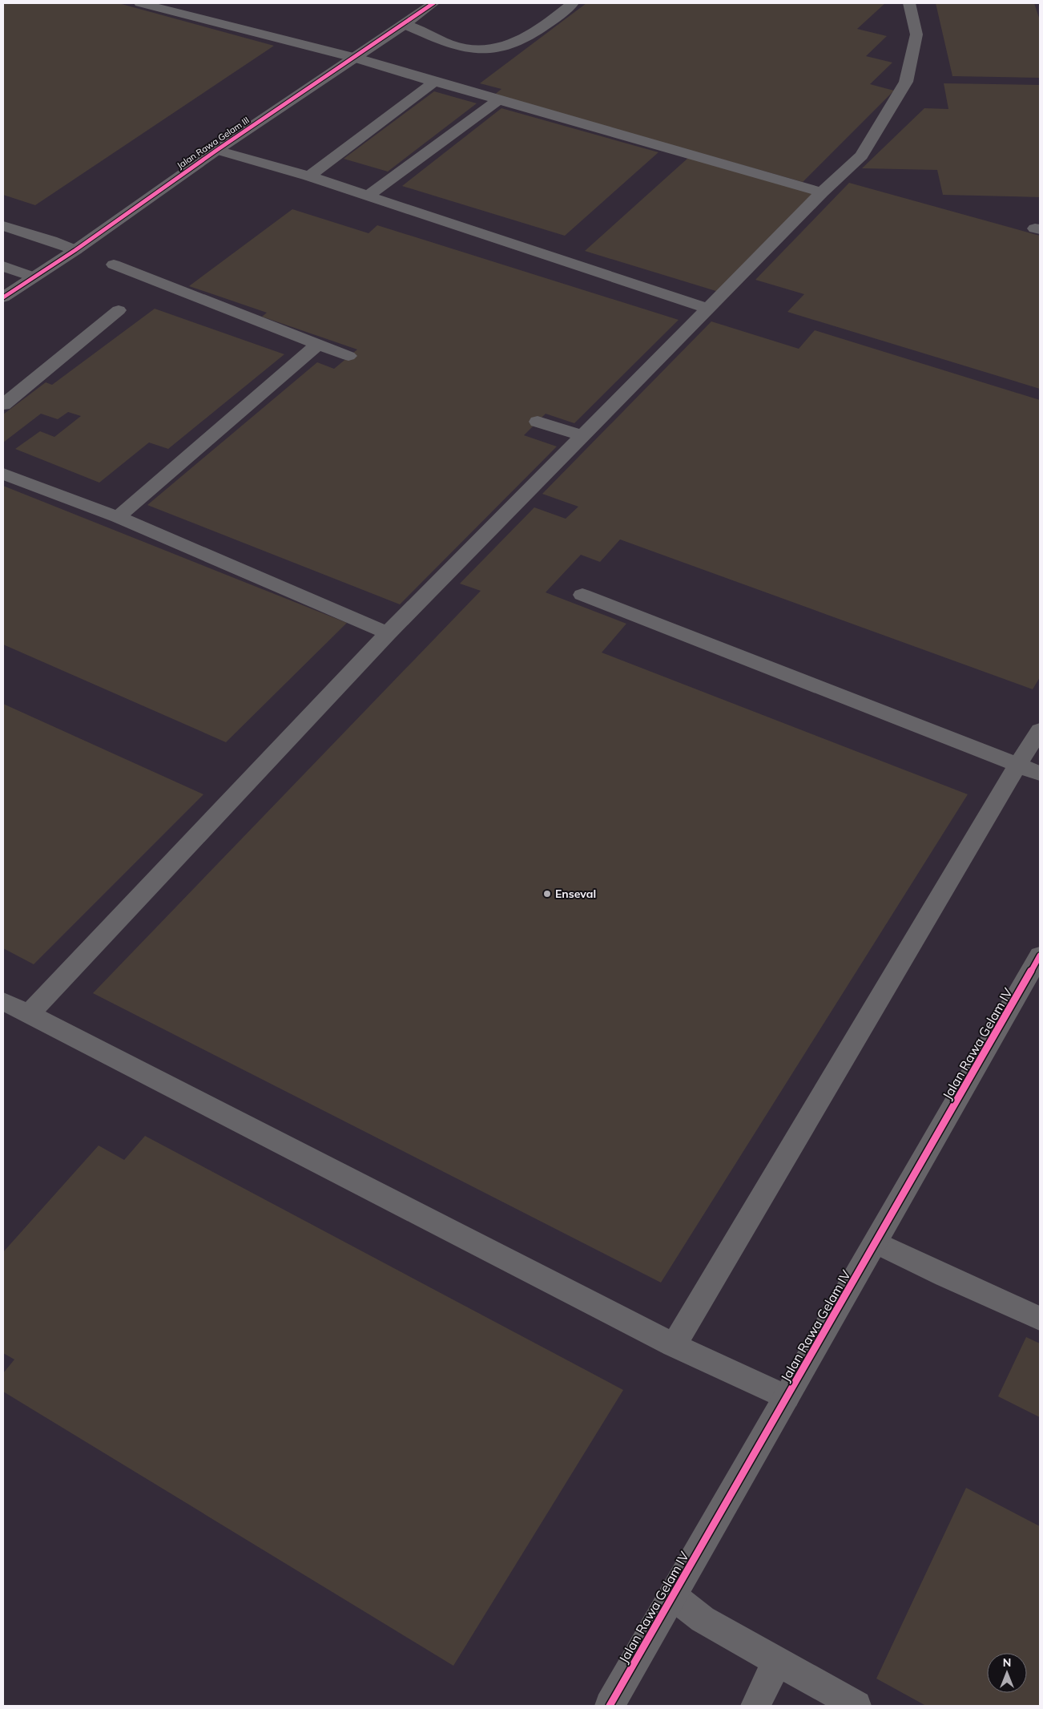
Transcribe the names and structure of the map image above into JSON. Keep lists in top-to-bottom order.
{
  "streets": {
    "street": ["Jalan Rawa Gelam III", "Jalan Rawa Gelam IV"]
  },
  "places": ["Enseval"],
  "north": "top"
}
